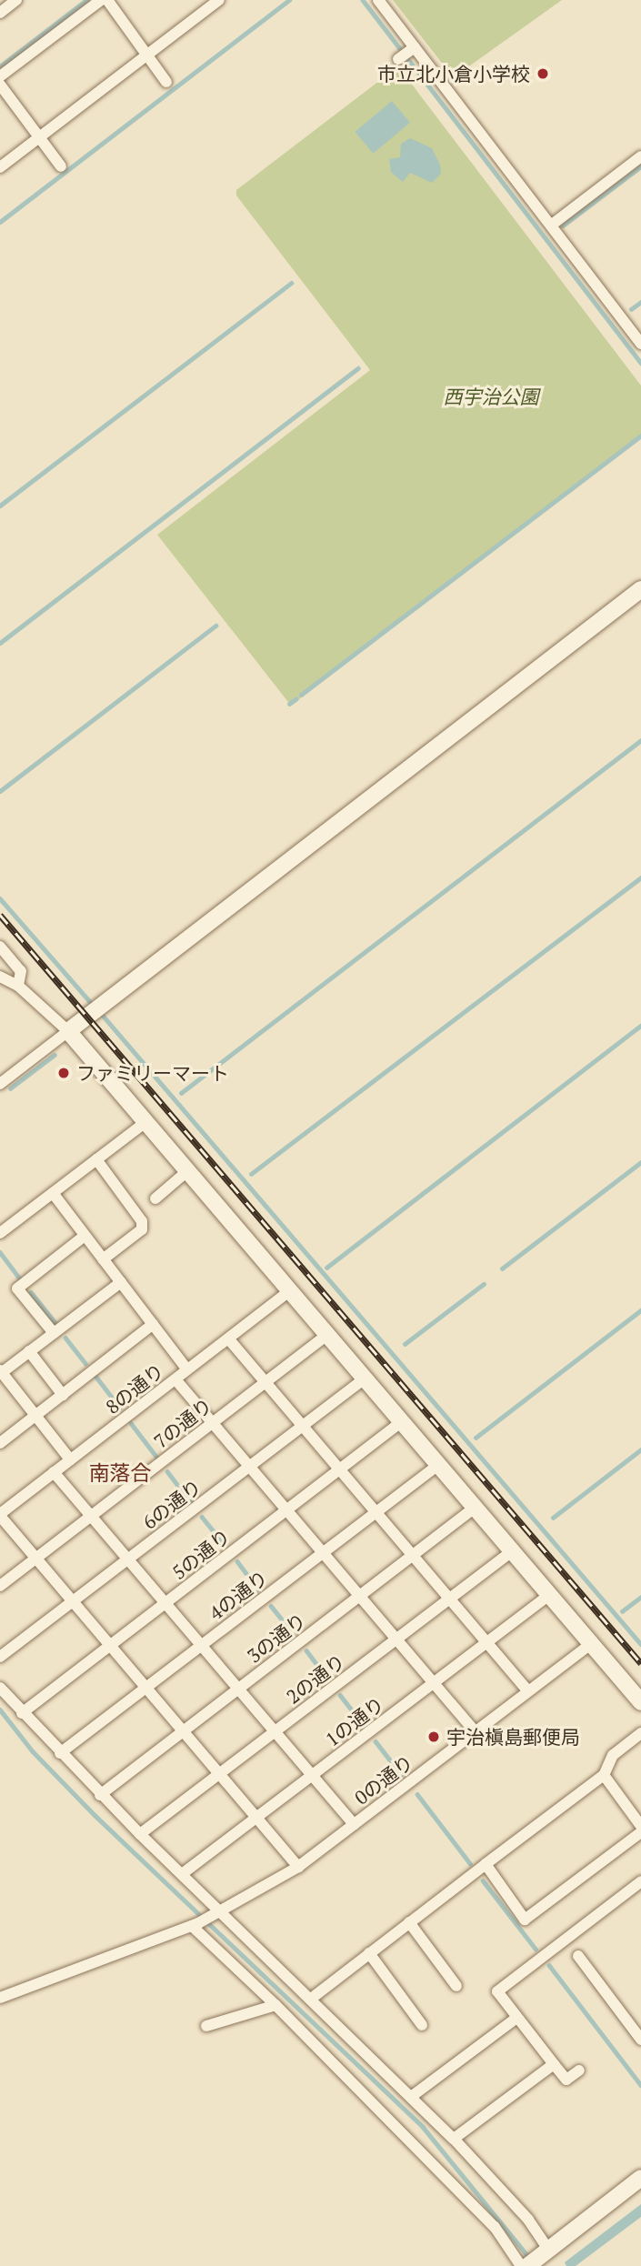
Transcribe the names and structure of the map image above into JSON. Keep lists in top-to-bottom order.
{
  "streets": {
    "street": [
      "8の通り",
      "7の通り",
      "6の通り",
      "5の通り",
      "4の通り",
      "3の通り",
      "2の通り",
      "1の通り",
      "0の通り"
    ]
  },
  "districts": ["南落合"],
  "parks": ["西宇治公園"],
  "places": ["市立北小倉小学校", "ファミリーマート", "宇治槇島郵便局"]
}
